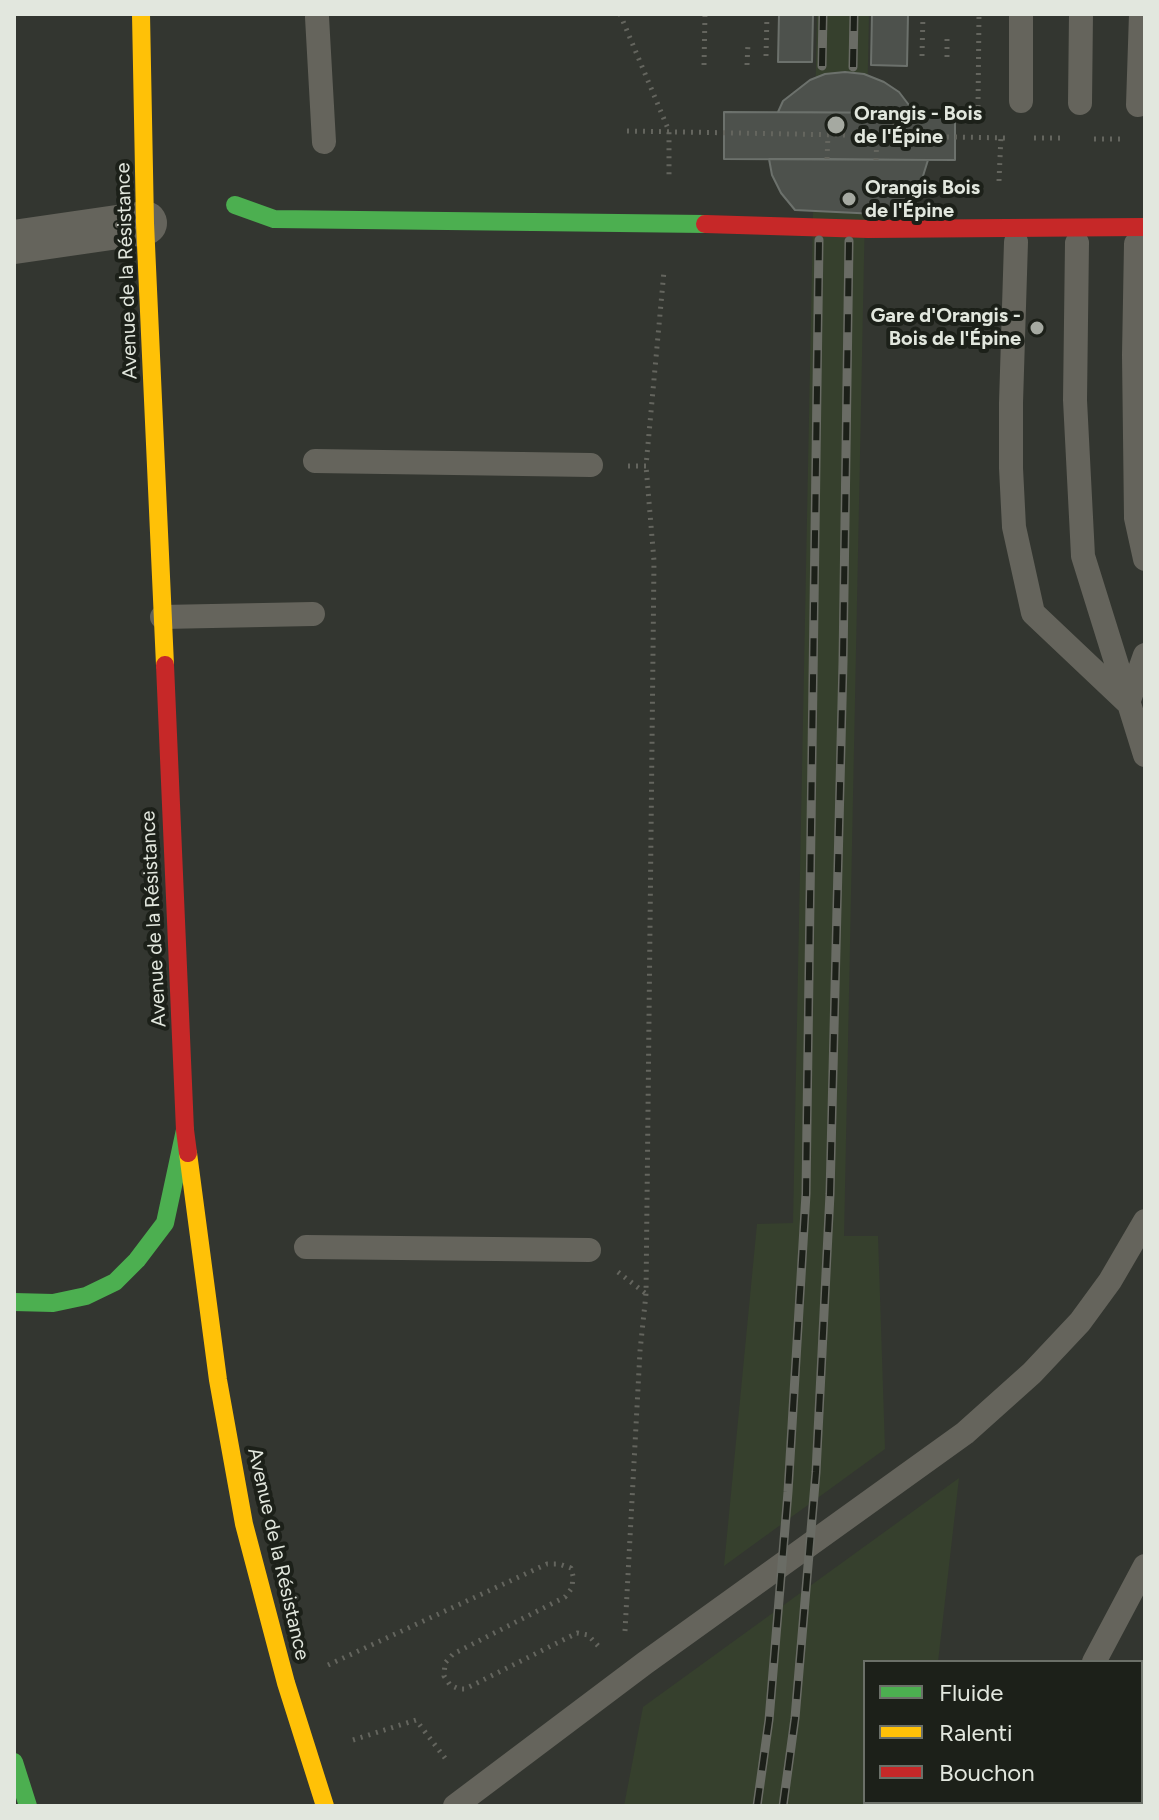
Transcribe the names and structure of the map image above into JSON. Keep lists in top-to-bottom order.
{
  "streets": {
    "street": ["Avenue de la Résistance"]
  },
  "places": ["Orangis - Bois de l'Épine", "Orangis Bois de l'Épine", "Gare d'Orangis - Bois de l'Épine"],
  "legend": ["Fluide", "Ralenti", "Bouchon"]
}
